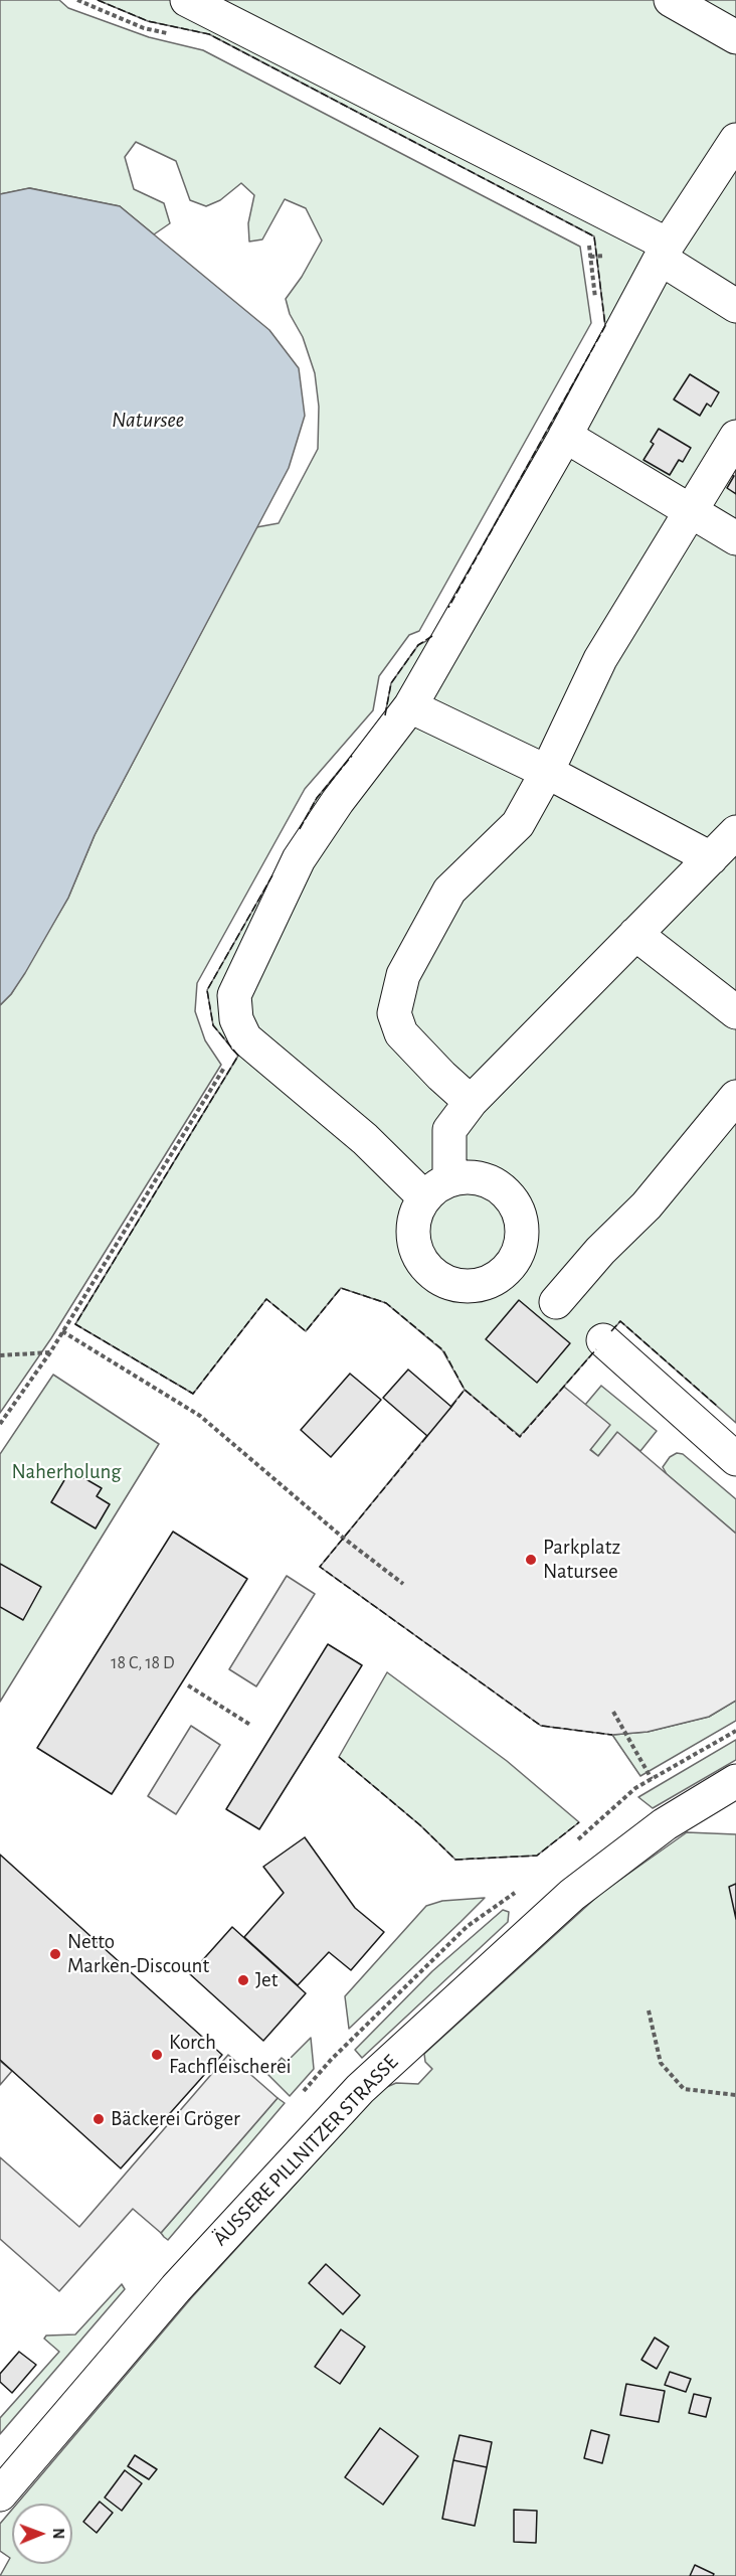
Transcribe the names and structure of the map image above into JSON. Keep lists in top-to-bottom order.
{
  "streets": {
    "main road": ["ÄUSSERE PILLNITZER STRASSE"]
  },
  "water": ["Natursee"],
  "parks": ["Naherholung"],
  "places": [
    "Parkplatz Natursee",
    "Netto Marken-Discount",
    "Jet",
    "Korch Fachfleischerei",
    "Bäckerei Gröger"
  ],
  "house_numbers": ["18 C, 18 D"],
  "north": "right"
}
